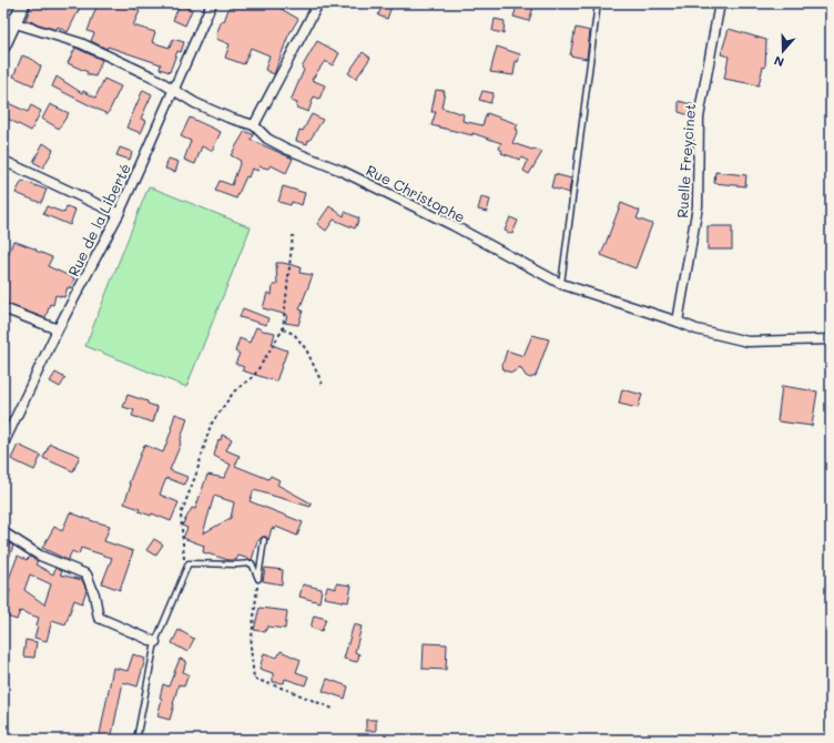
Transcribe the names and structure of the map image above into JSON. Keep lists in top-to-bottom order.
{
  "streets": {
    "street": ["Ruelle Freycinet", "Rue Christophe", "Rue de la Liberté"]
  },
  "crossings": [
    ["Ruelle Freycinet", "Rue Christophe"],
    ["Rue Christophe", "Rue de la Liberté"]
  ],
  "north": "bottom"
}
